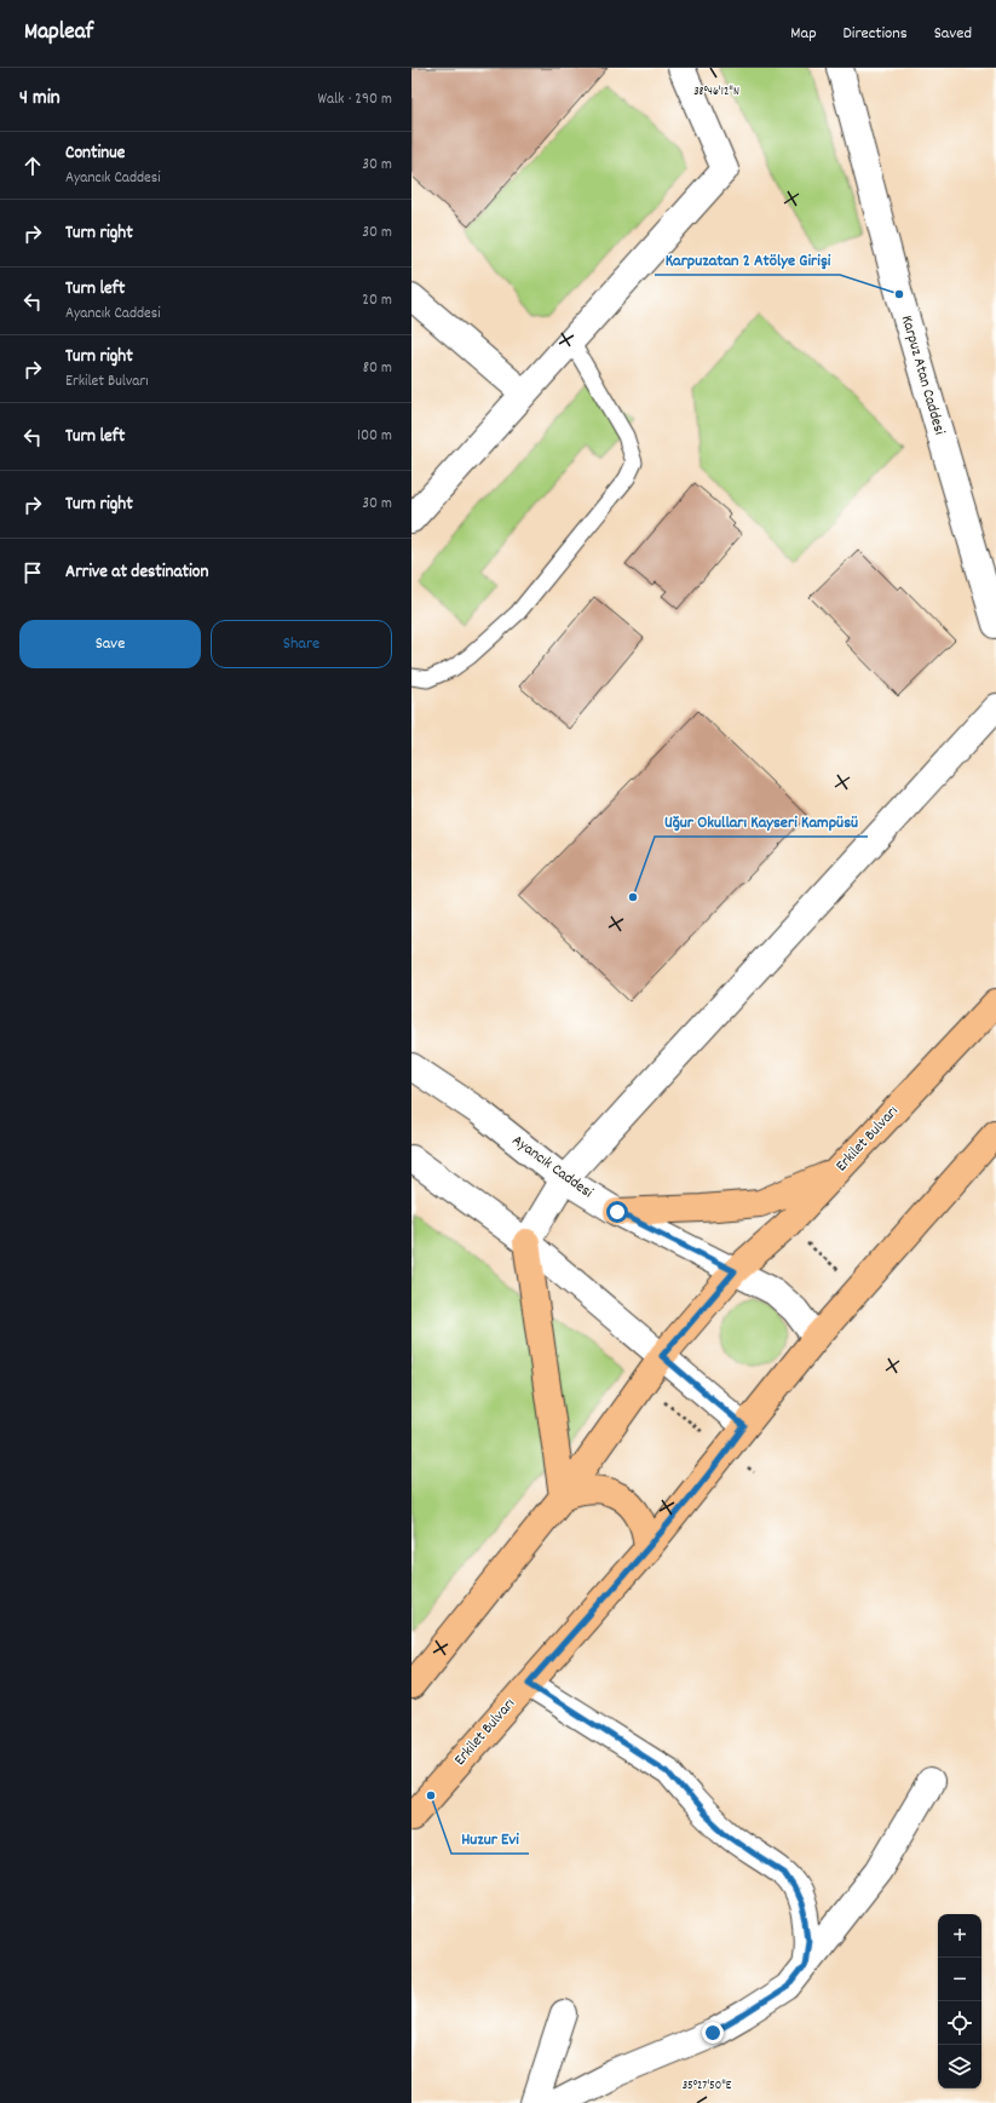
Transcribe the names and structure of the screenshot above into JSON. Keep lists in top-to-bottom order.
{
  "streets": {
    "main road": ["Erkilet Bulvarı"],
    "street": ["Karpuz Atan Caddesi", "Ayancık Caddesi"]
  },
  "crossings": [
    ["Erkilet Bulvarı", "Ayancık Caddesi"]
  ],
  "places": ["Karpuzatan 2 Atölye Girişi", "Uğur Okulları Kayseri Kampüsü", "Huzur Evi"],
  "page": {
    "header": "Mapleaf",
    "nav": ["Map", "Directions", "Saved"],
    "heading": ["4 min", "Walk · 290 m"],
    "list": [
      ["Continue", "Ayancık Caddesi", "30 m"],
      ["Turn right", "30 m"],
      ["Turn left", "Ayancık Caddesi", "20 m"],
      ["Turn right", "Erkilet Bulvarı", "80 m"],
      ["Turn left", "100 m"],
      ["Turn right", "30 m"],
      "Arrive at destination"
    ],
    "buttons": ["Save", "Share"],
    "map_buttons": ["+", "−"]
  },
  "coordinates": ["38°46'12\"N", "35°27'50\"E"]
}
